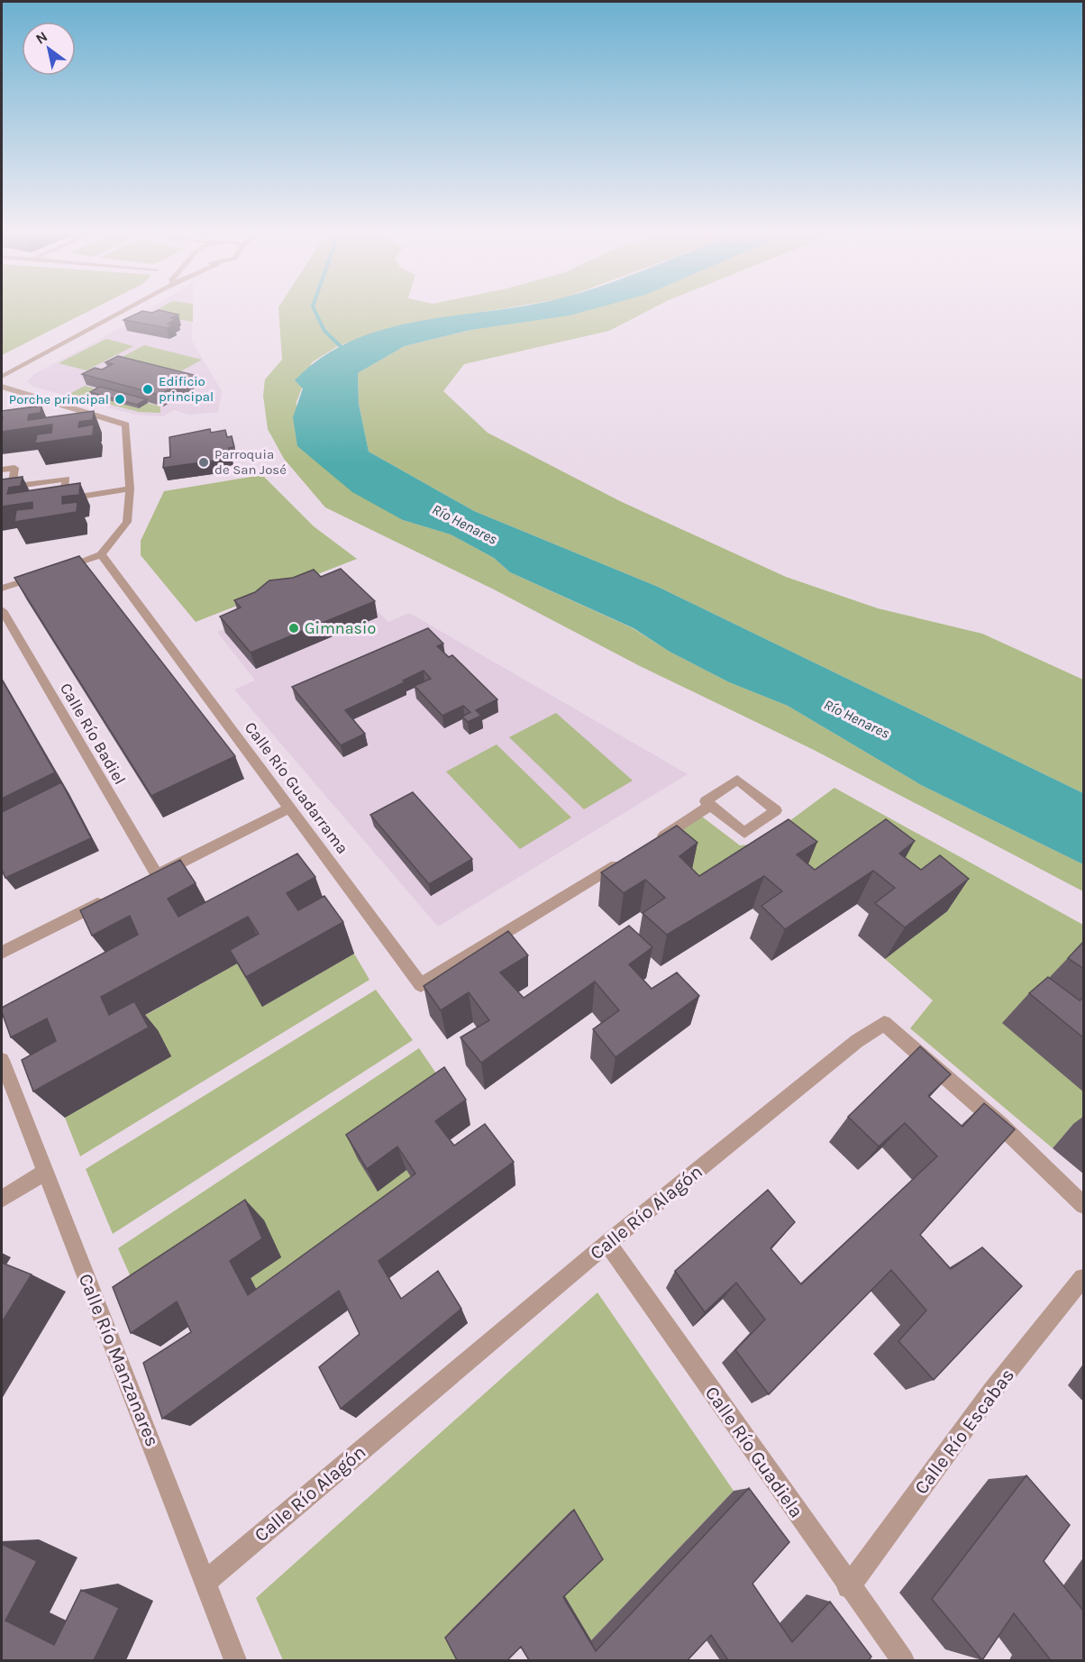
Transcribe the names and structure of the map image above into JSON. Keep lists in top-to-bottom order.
{
  "streets": {
    "street": [
      "Calle Río Badiel",
      "Calle Río Guadarrama",
      "Calle Río Alagón",
      "Calle Río Manzanares",
      "Calle Río Escabas",
      "Calle Río Guadiela"
    ]
  },
  "crossings": [
    ["Calle Río Badiel", "Calle Río Guadarrama"],
    ["Calle Río Alagón", "Calle Río Manzanares"],
    ["Calle Río Alagón", "Calle Río Guadiela"],
    ["Calle Río Escabas", "Calle Río Guadiela"]
  ],
  "water": ["Río Henares"],
  "places": [
    "Edificio principal",
    "Porche principal",
    "Parroquia de San José",
    "Gimnasio"
  ],
  "north": "top left"
}
